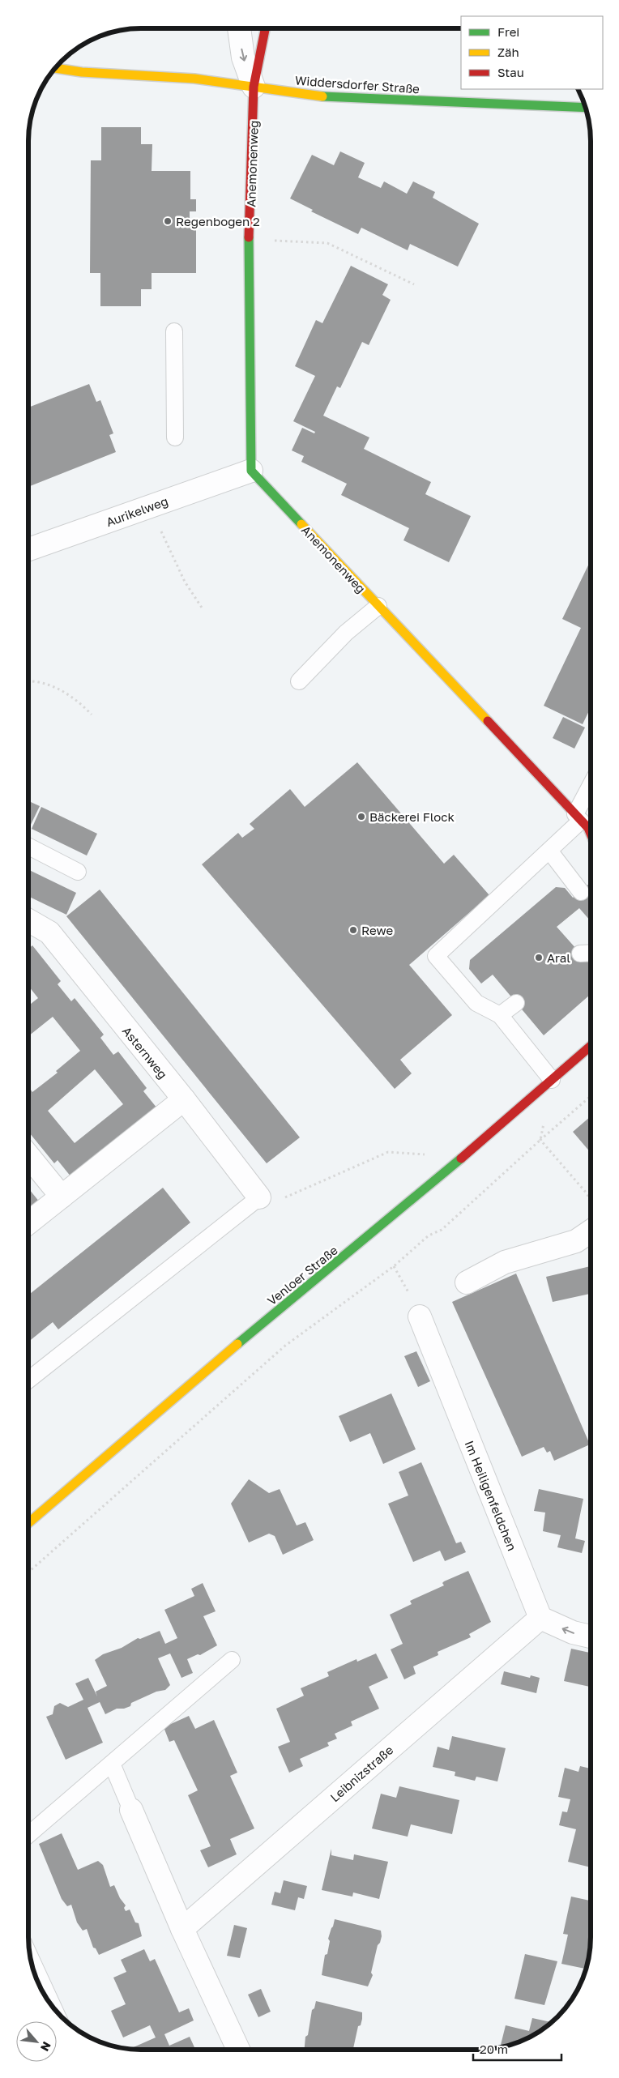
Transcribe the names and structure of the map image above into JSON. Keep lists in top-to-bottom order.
{
  "streets": {
    "street": [
      "Widdersdorfer Straße",
      "Anemonenweg",
      "Aurikelweg",
      "Asternweg",
      "Venloer Straße",
      "Im Heiligenfeldchen",
      "Leibnizstraße"
    ]
  },
  "crossings": [
    ["Widdersdorfer Straße", "Anemonenweg"],
    ["Anemonenweg", "Aurikelweg"],
    ["Im Heiligenfeldchen", "Leibnizstraße"]
  ],
  "places": [
    "Regenbogen 2",
    "Bäckerei Flock",
    "Rewe",
    "Aral"
  ],
  "legend": ["Frei", "Zäh", "Stau"],
  "scale_bar": "20 m",
  "north": "bottom right"
}
